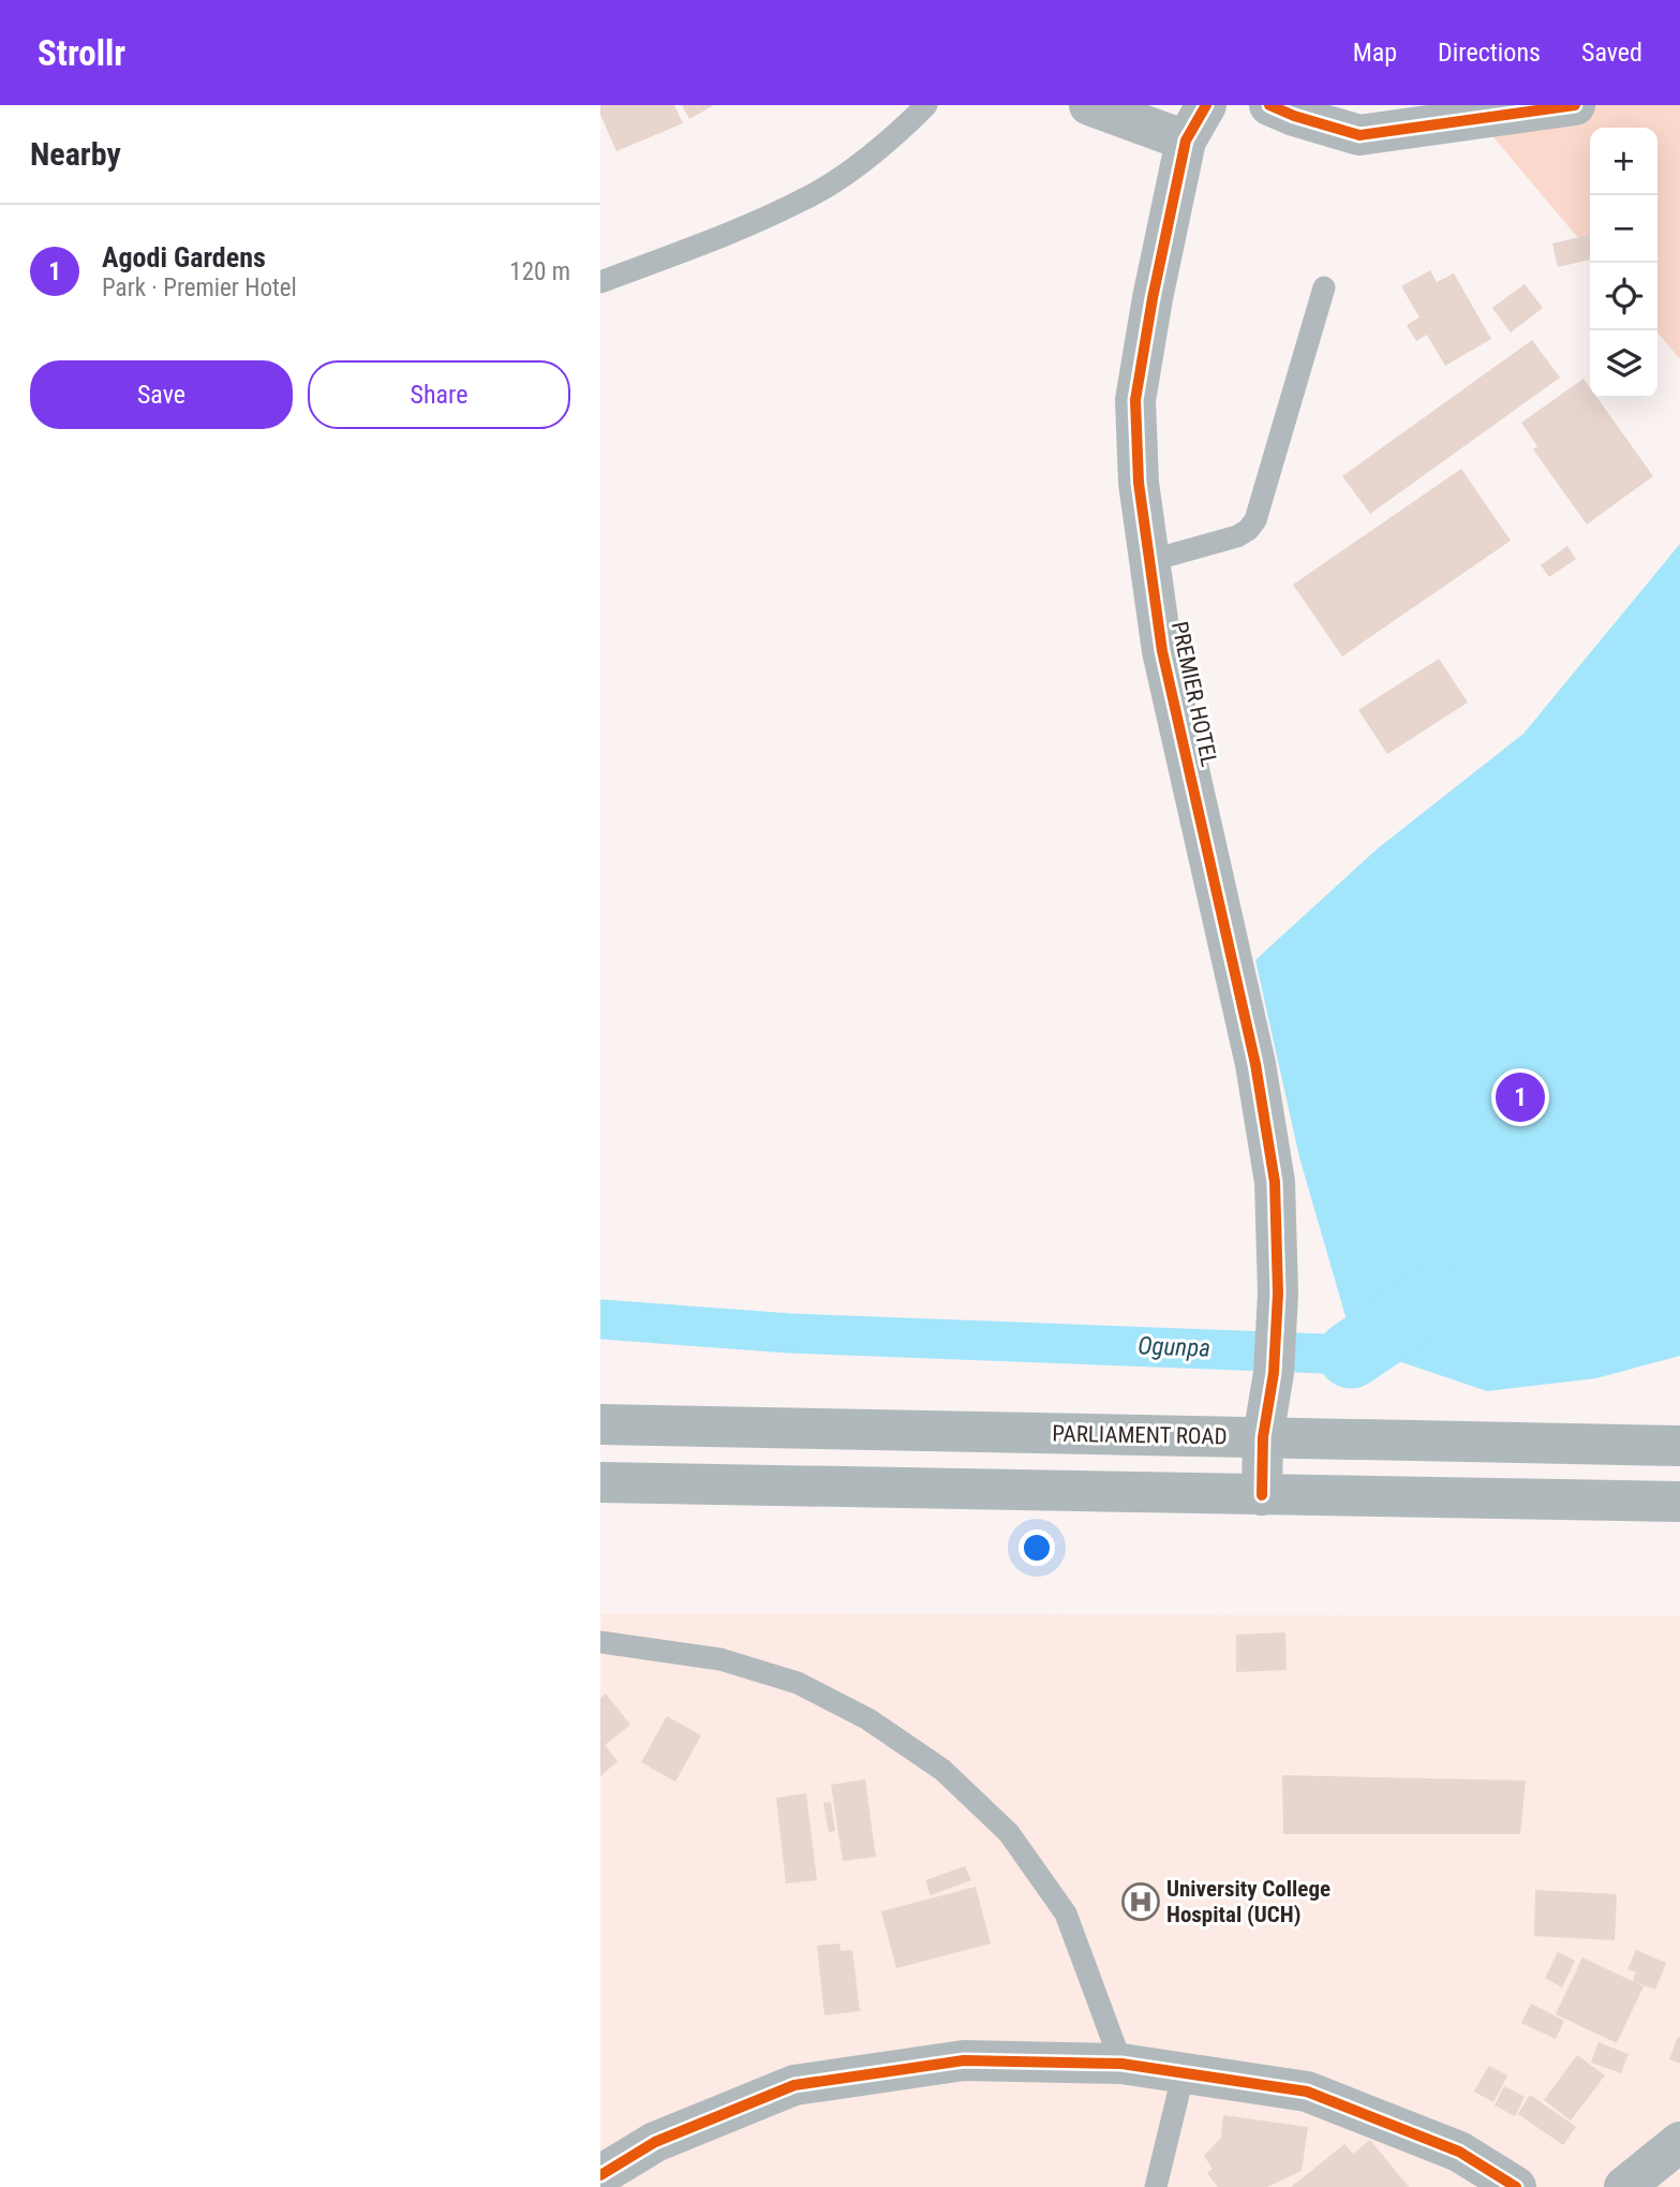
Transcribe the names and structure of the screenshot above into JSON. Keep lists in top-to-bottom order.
{
  "streets": {
    "main road": ["PARLIAMENT ROAD"],
    "street": ["PREMIER HOTEL"]
  },
  "crossings": [
    ["PREMIER HOTEL", "PARLIAMENT ROAD"]
  ],
  "water": ["Ogunpa"],
  "places": {
    "hospital": ["University College Hospital (UCH)"]
  },
  "page": {
    "header": "Strollr",
    "nav": ["Map", "Directions", "Saved"],
    "heading": "Nearby",
    "map_buttons": ["+", "−"],
    "list": [
      {
        "mark": "1",
        "name": "Agodi Gardens",
        "note": "Park · Premier Hotel",
        "value": "120 m"
      }
    ],
    "buttons": ["Save", "Share"],
    "pins": "1"
  }
}
